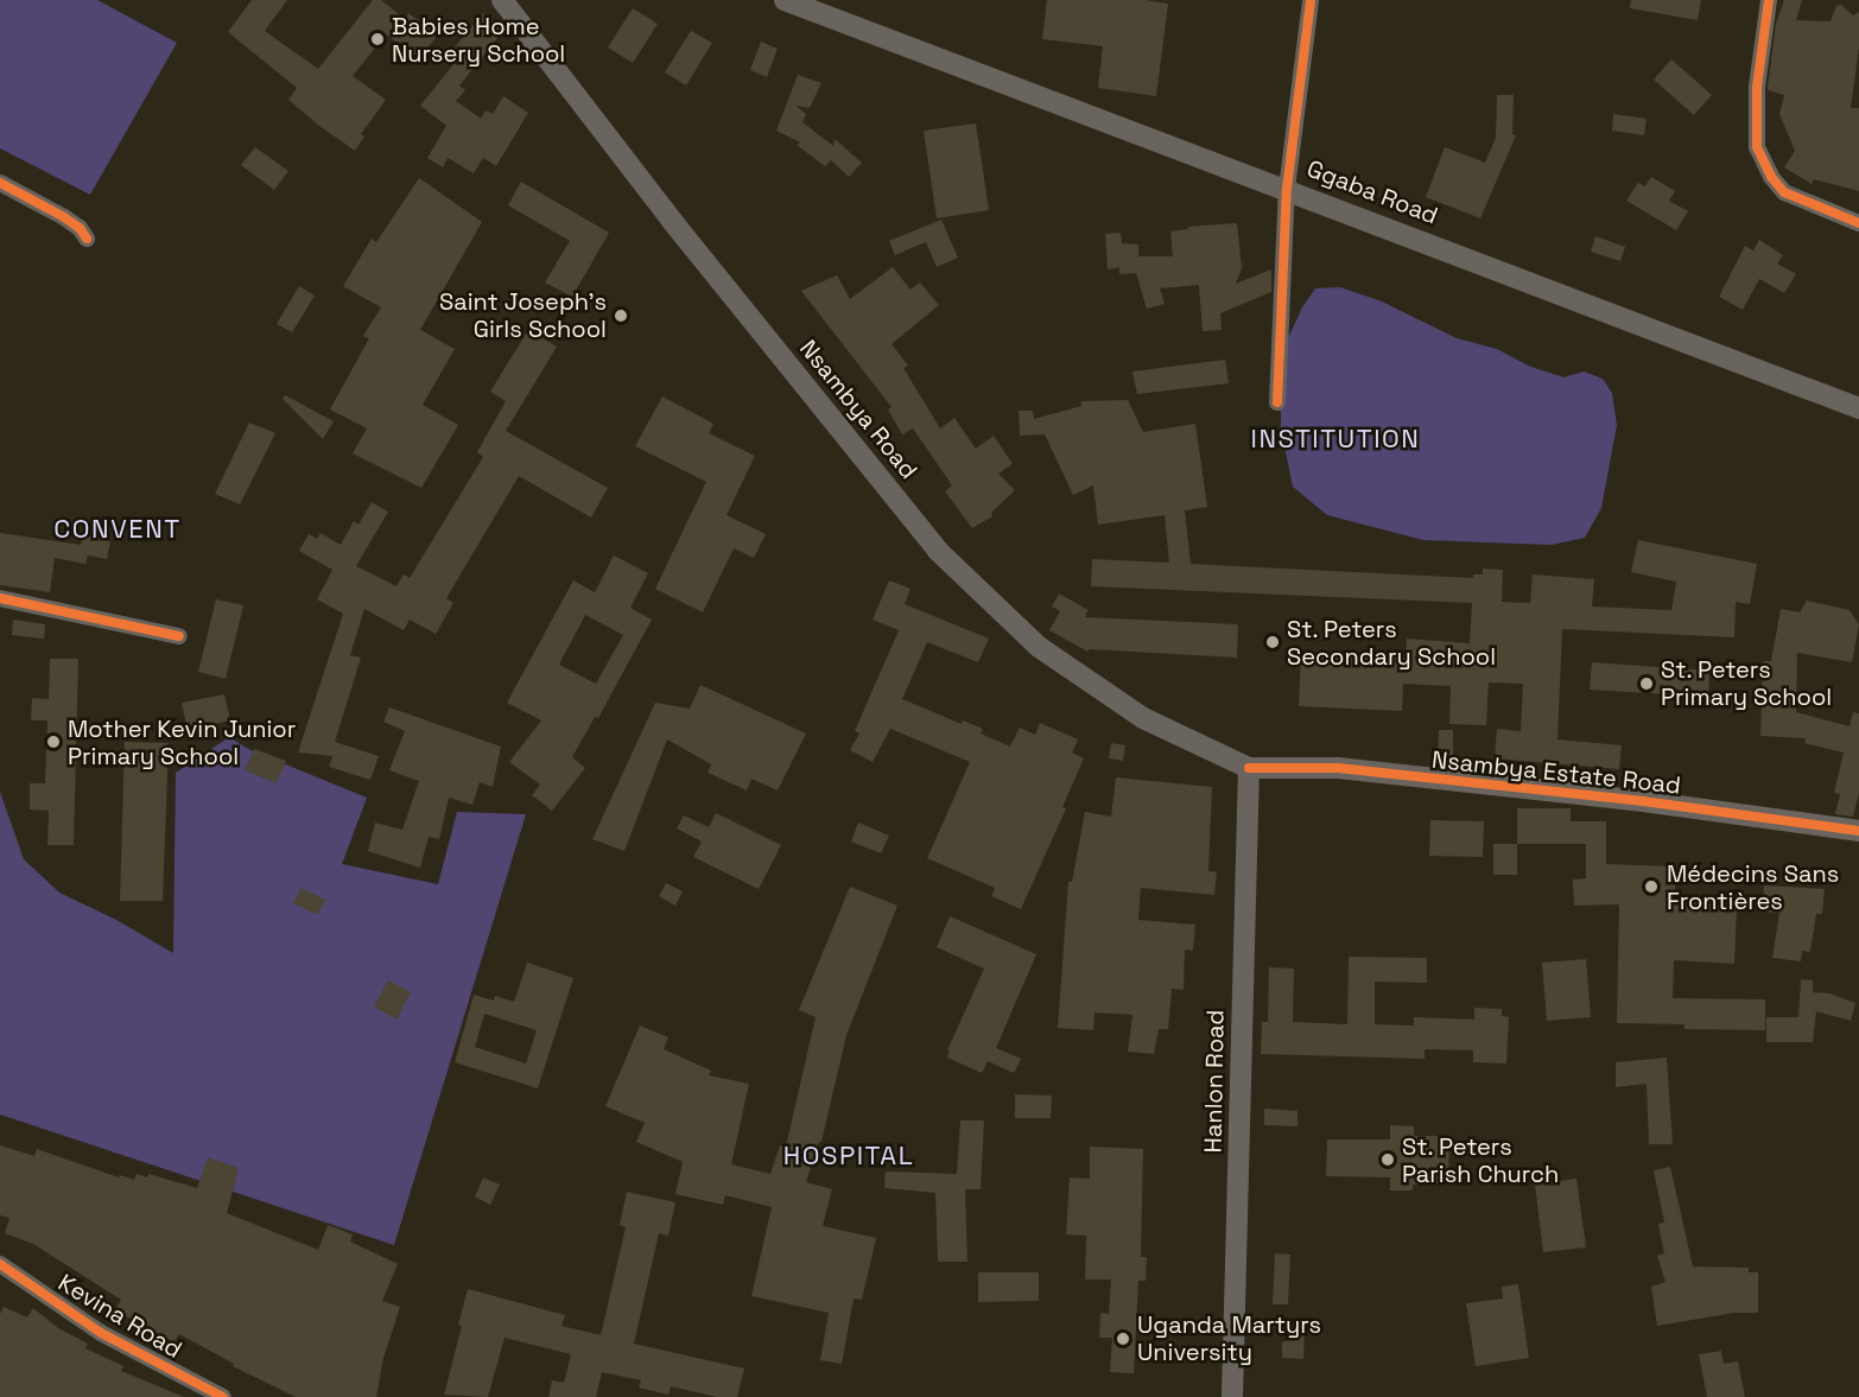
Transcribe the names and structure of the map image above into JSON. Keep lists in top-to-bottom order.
{
  "streets": {
    "main road": [
      "Ggaba Road",
      "Nsambya Road",
      "Nsambya Estate Road",
      "Hanlon Road"
    ],
    "street": ["Kevina Road"]
  },
  "crossings": [
    ["Nsambya Road", "Nsambya Estate Road"],
    ["Nsambya Road", "Hanlon Road"],
    ["Nsambya Estate Road", "Hanlon Road"]
  ],
  "districts": ["INSTITUTION", "CONVENT", "HOSPITAL"],
  "places": [
    "Babies Home Nursery School",
    "Saint Joseph's Girls School",
    "St. Peters Secondary School",
    "St. Peters Primary School",
    "Mother Kevin Junior Primary School",
    "Médecins Sans Frontières",
    "St. Peters Parish Church",
    "Uganda Martyrs University"
  ]
}
